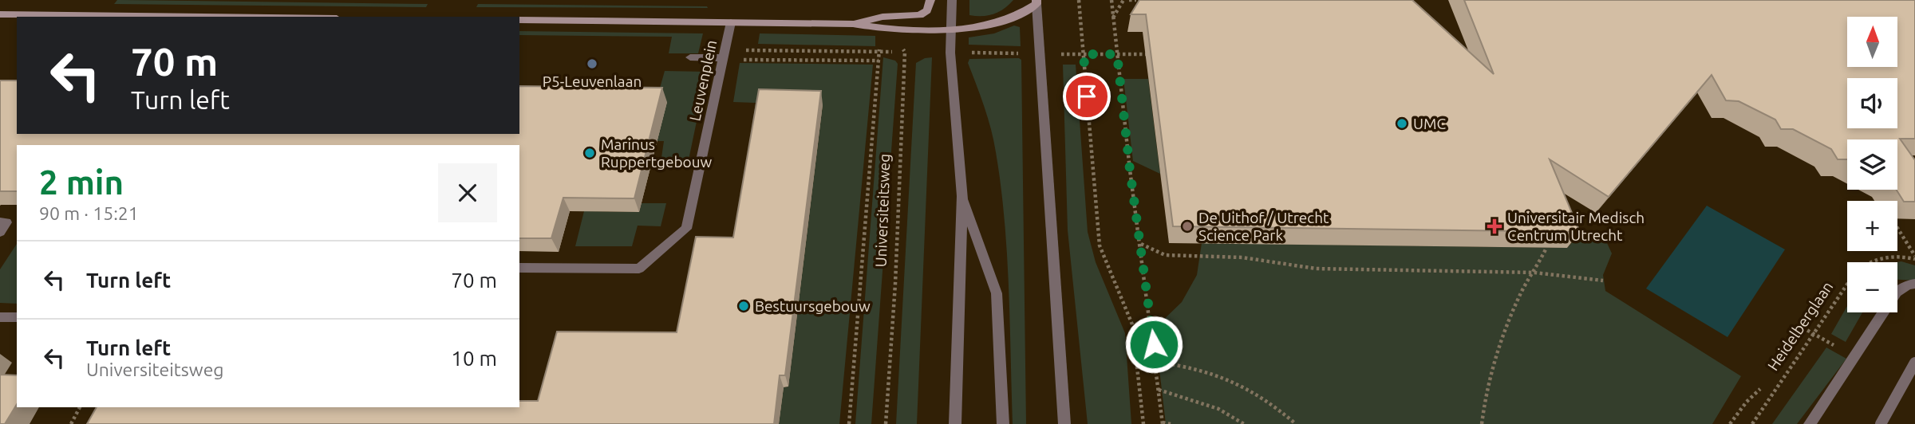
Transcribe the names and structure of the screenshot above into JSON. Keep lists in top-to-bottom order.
{
  "streets": {
    "street": ["Leuvenplein"],
    "path": ["Universiteitsweg", "Heidelberglaan"]
  },
  "places": {
    "other": [
      "P5-Leuvenlaan",
      "UMC",
      "Marinus Ruppertgebouw",
      "De Uithof / Utrecht Science Park",
      "Bestuursgebouw"
    ],
    "health": ["Universitair Medisch Centrum Utrecht"]
  },
  "north": "top",
  "page": {
    "map_buttons": ["+", "−"],
    "turn": ["70 m", "Turn left"],
    "heading": ["2 min", "90 m · 15:21"],
    "list": [
      {
        "name": "Turn left",
        "value": "70 m"
      },
      {
        "name": "Turn left",
        "note": "Universiteitsweg",
        "value": "10 m"
      }
    ]
  }
}
